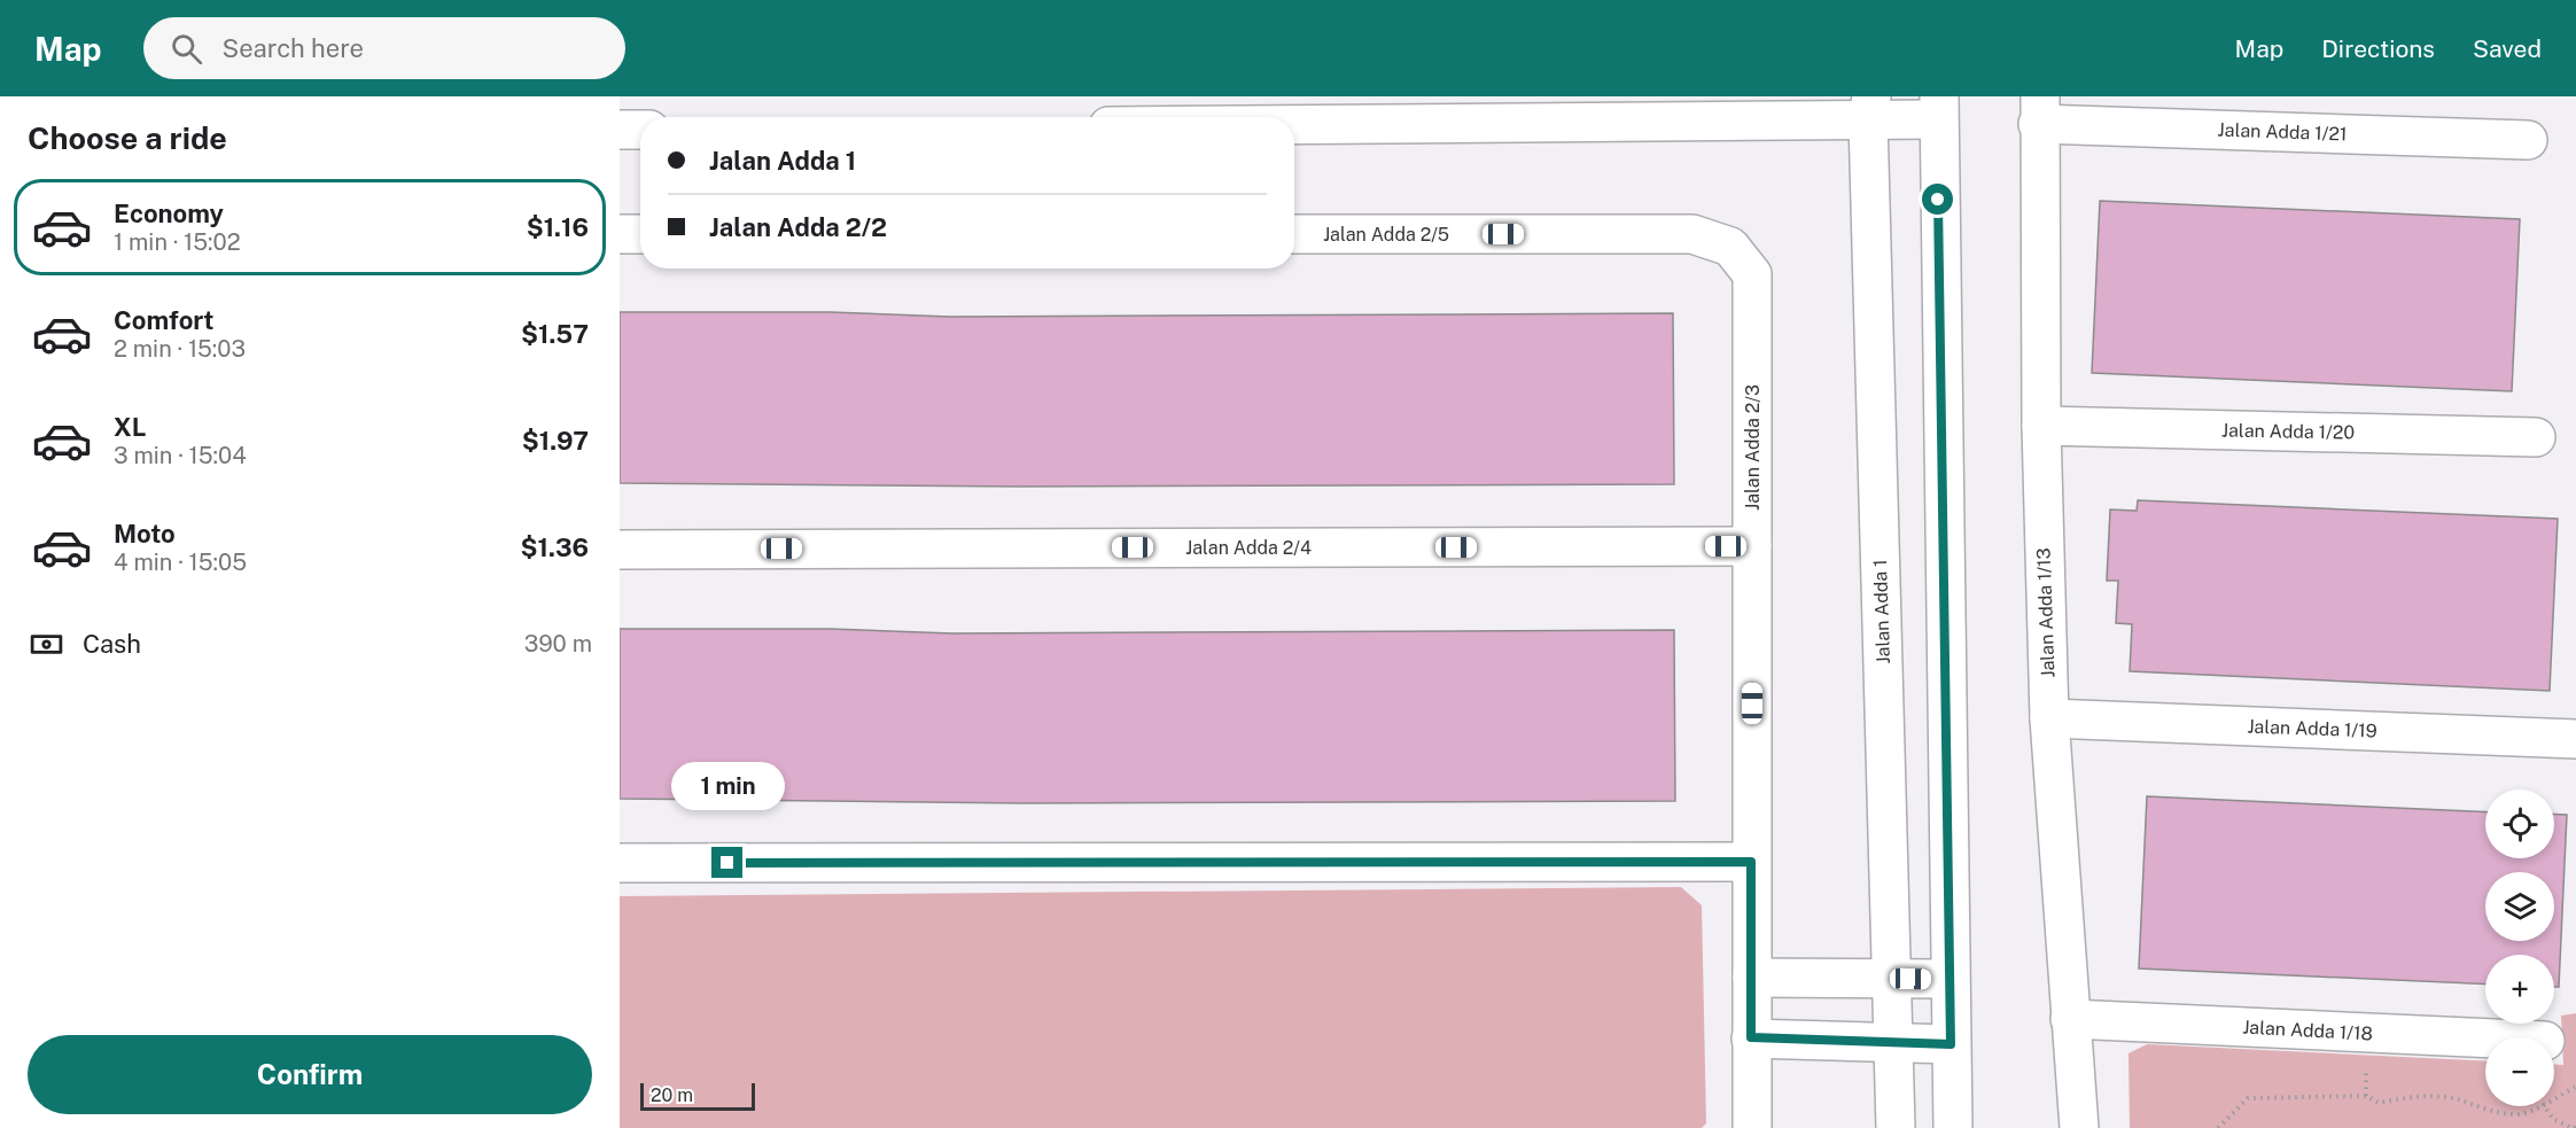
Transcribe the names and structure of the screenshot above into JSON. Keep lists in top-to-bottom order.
{
  "streets": {
    "street": [
      "Jalan Adda 1/21",
      "Jalan Adda 2/5",
      "Jalan Adda 1/20",
      "Jalan Adda 2/3",
      "Jalan Adda 2/4",
      "Jalan Adda 1",
      "Jalan Adda 1/13",
      "Jalan Adda 1/19",
      "Jalan Adda 1/18"
    ]
  },
  "crossings": [
    ["Jalan Adda 1/21", "Jalan Adda 1/13"],
    ["Jalan Adda 2/5", "Jalan Adda 2/3"],
    ["Jalan Adda 1/20", "Jalan Adda 1/13"],
    ["Jalan Adda 2/3", "Jalan Adda 2/4"],
    ["Jalan Adda 1/13", "Jalan Adda 1/19"],
    ["Jalan Adda 1/13", "Jalan Adda 1/18"]
  ],
  "scale_bar": "20 m",
  "page": {
    "header": "Map",
    "search": "Search here",
    "nav": ["Map", "Directions", "Saved"],
    "heading": "Choose a ride",
    "banner": ["Jalan Adda 1", "Jalan Adda 2/2"],
    "list": [
      {
        "name": "Economy",
        "note": "1 min · 15:02",
        "value": "$1.16"
      },
      {
        "name": "Comfort",
        "note": "2 min · 15:03",
        "value": "$1.57"
      },
      {
        "name": "XL",
        "note": "3 min · 15:04",
        "value": "$1.97"
      },
      {
        "name": "Moto",
        "note": "4 min · 15:05",
        "value": "$1.36"
      }
    ],
    "pay": ["Cash", "390 m"],
    "bubble": "1 min",
    "map_buttons": ["+", "−"],
    "buttons": "Confirm",
    "scale": "20 m"
  }
}
